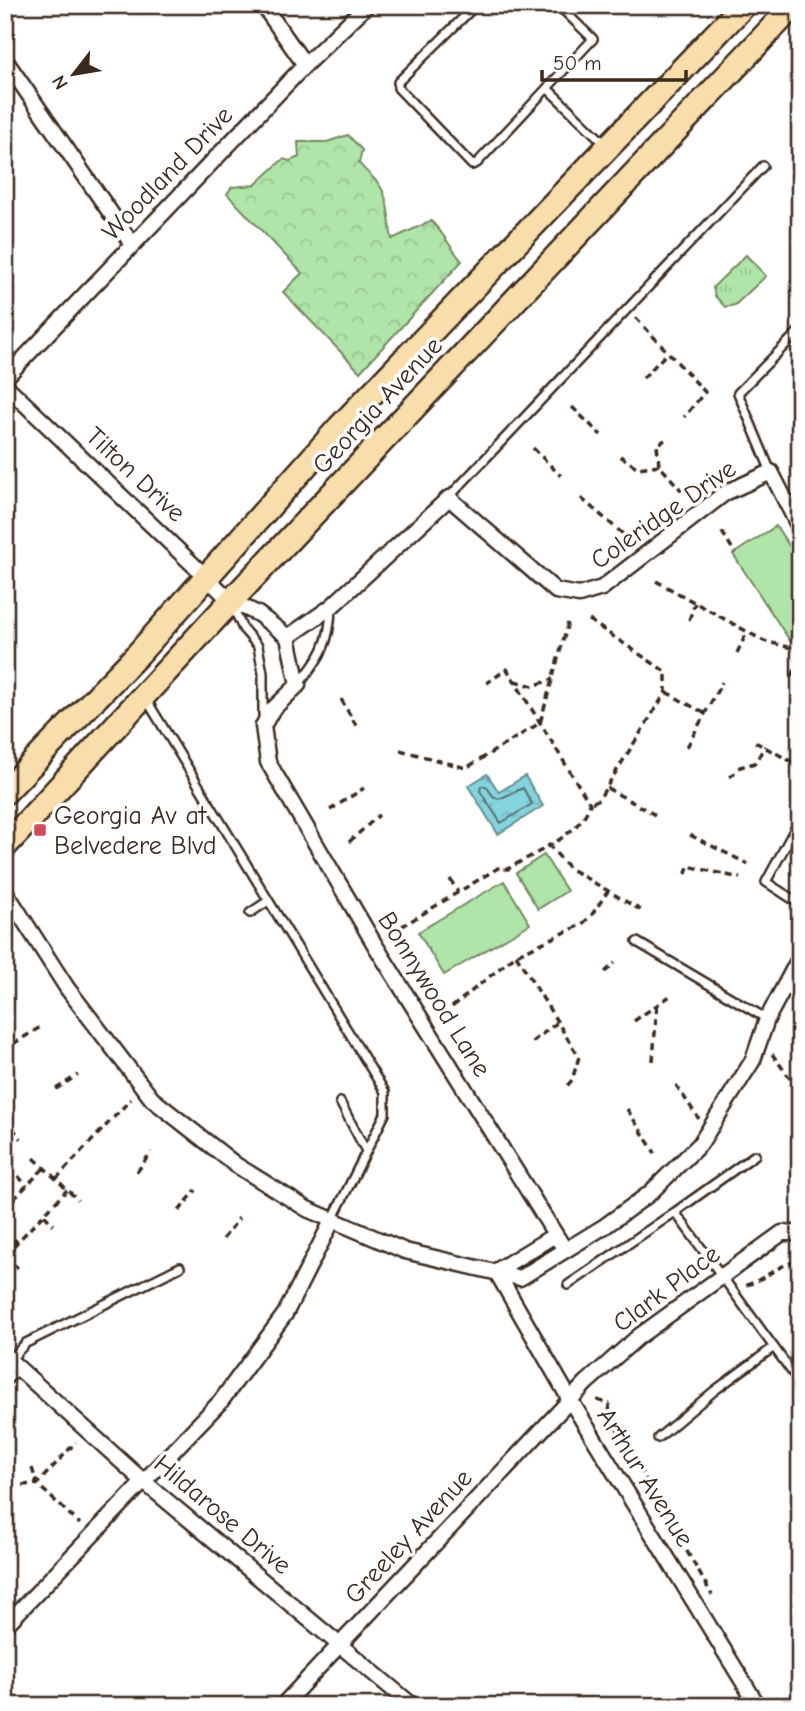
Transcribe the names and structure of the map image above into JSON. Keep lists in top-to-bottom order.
{
  "streets": {
    "main road": ["Georgia Avenue"],
    "street": [
      "Woodland Drive",
      "Tilton Drive",
      "Coleridge Drive",
      "Bonnywood Lane",
      "Clark Place",
      "Arthur Avenue",
      "Hildarose Drive",
      "Greeley Avenue"
    ]
  },
  "crossings": [
    ["Georgia Avenue", "Tilton Drive"],
    ["Clark Place", "Arthur Avenue"],
    ["Clark Place", "Greeley Avenue"],
    ["Arthur Avenue", "Greeley Avenue"],
    ["Hildarose Drive", "Greeley Avenue"]
  ],
  "places": {
    "transit": ["Georgia Av at Belvedere Blvd"]
  },
  "scale_bar": "50 m",
  "north": "bottom left"
}
